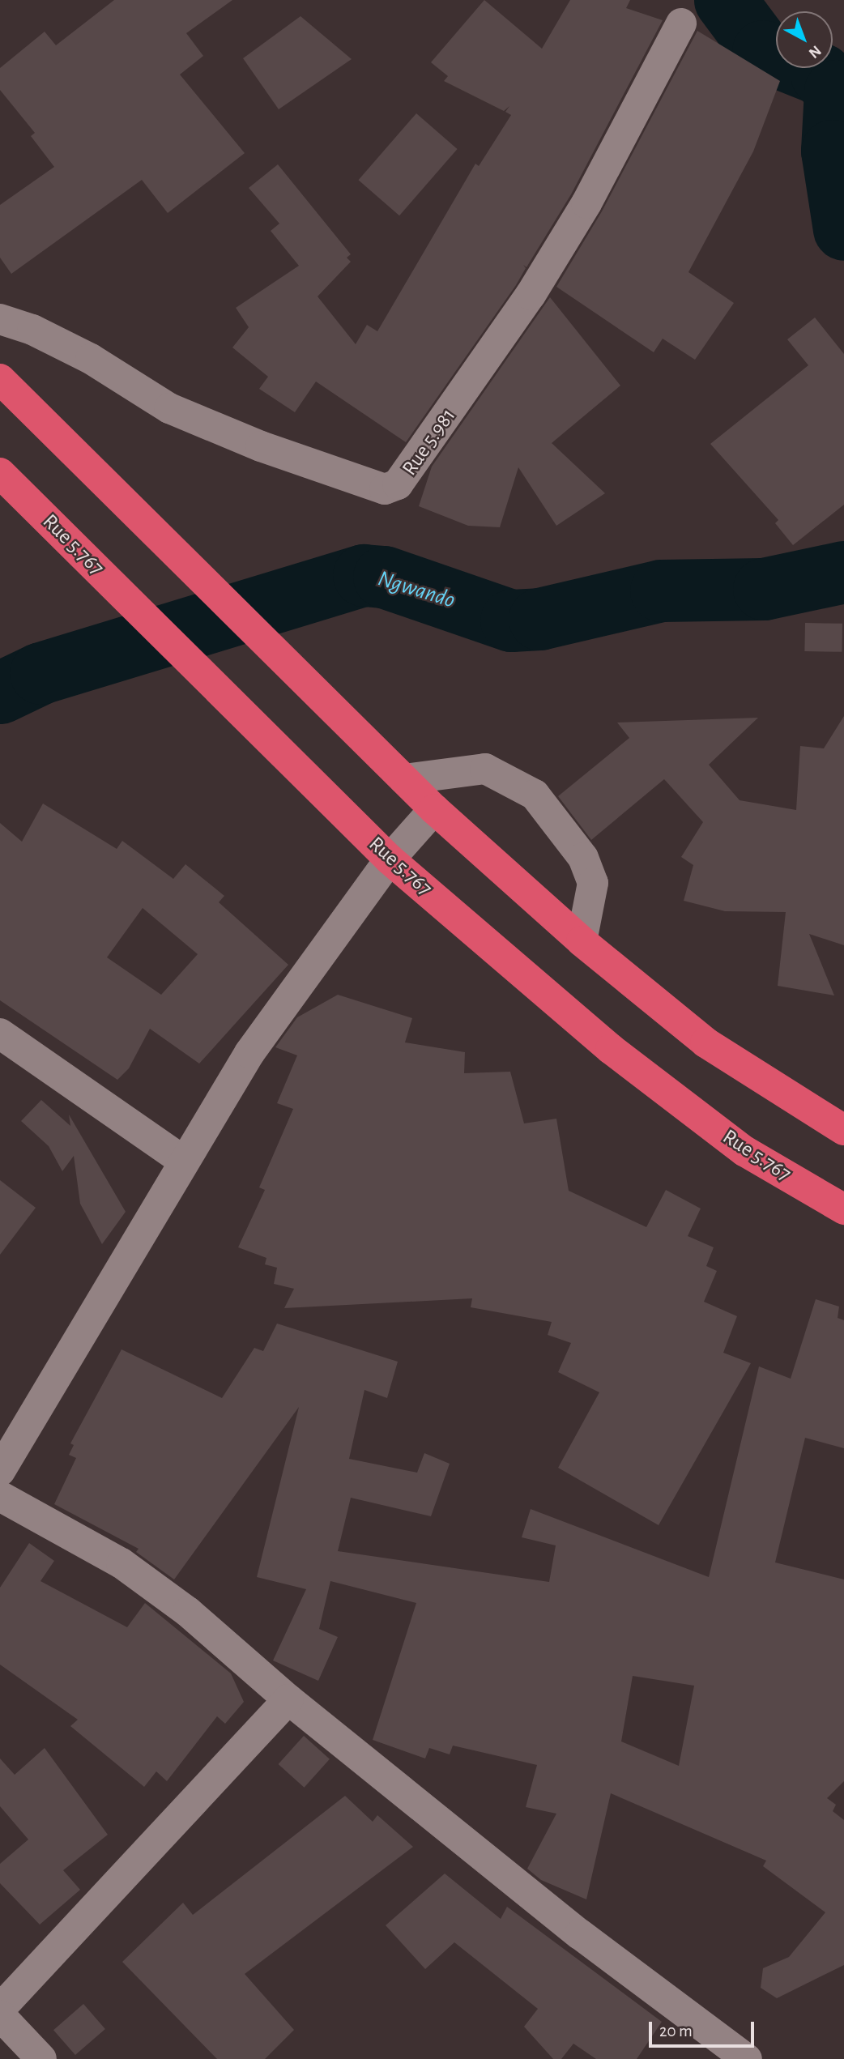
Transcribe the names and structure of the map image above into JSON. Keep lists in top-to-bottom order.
{
  "streets": {
    "highway": ["Rue 5.767"],
    "street": ["Rue 5.981"]
  },
  "water": ["Ngwando"],
  "scale_bar": "20 m",
  "north": "bottom right"
}
